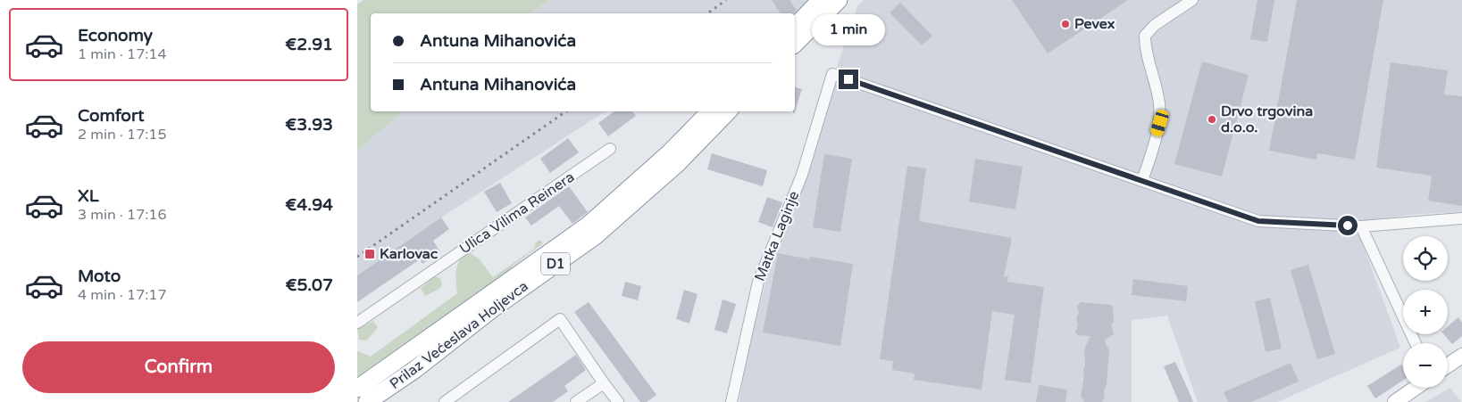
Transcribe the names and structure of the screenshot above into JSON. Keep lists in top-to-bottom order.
{
  "streets": {
    "highway": ["D1", "Prilaz Većeslava Holjevca"],
    "street": ["Ulica Vilima Reinera", "Matka Laginje"]
  },
  "places": {
    "other": ["Pevex", "Drvo trgovina d.o.o."],
    "transit": ["Karlovac"]
  },
  "page": {
    "list": [
      {
        "name": "Economy",
        "note": "1 min · 17:14",
        "value": "€2.91"
      },
      {
        "name": "Comfort",
        "note": "2 min · 17:15",
        "value": "€3.93"
      },
      {
        "name": "XL",
        "note": "3 min · 17:16",
        "value": "€4.94"
      },
      {
        "name": "Moto",
        "note": "4 min · 17:17",
        "value": "€5.07"
      }
    ],
    "banner": ["Antuna Mihanovića", "Antuna Mihanovića"],
    "bubble": "1 min",
    "map_buttons": ["+", "−"],
    "buttons": "Confirm"
  }
}
